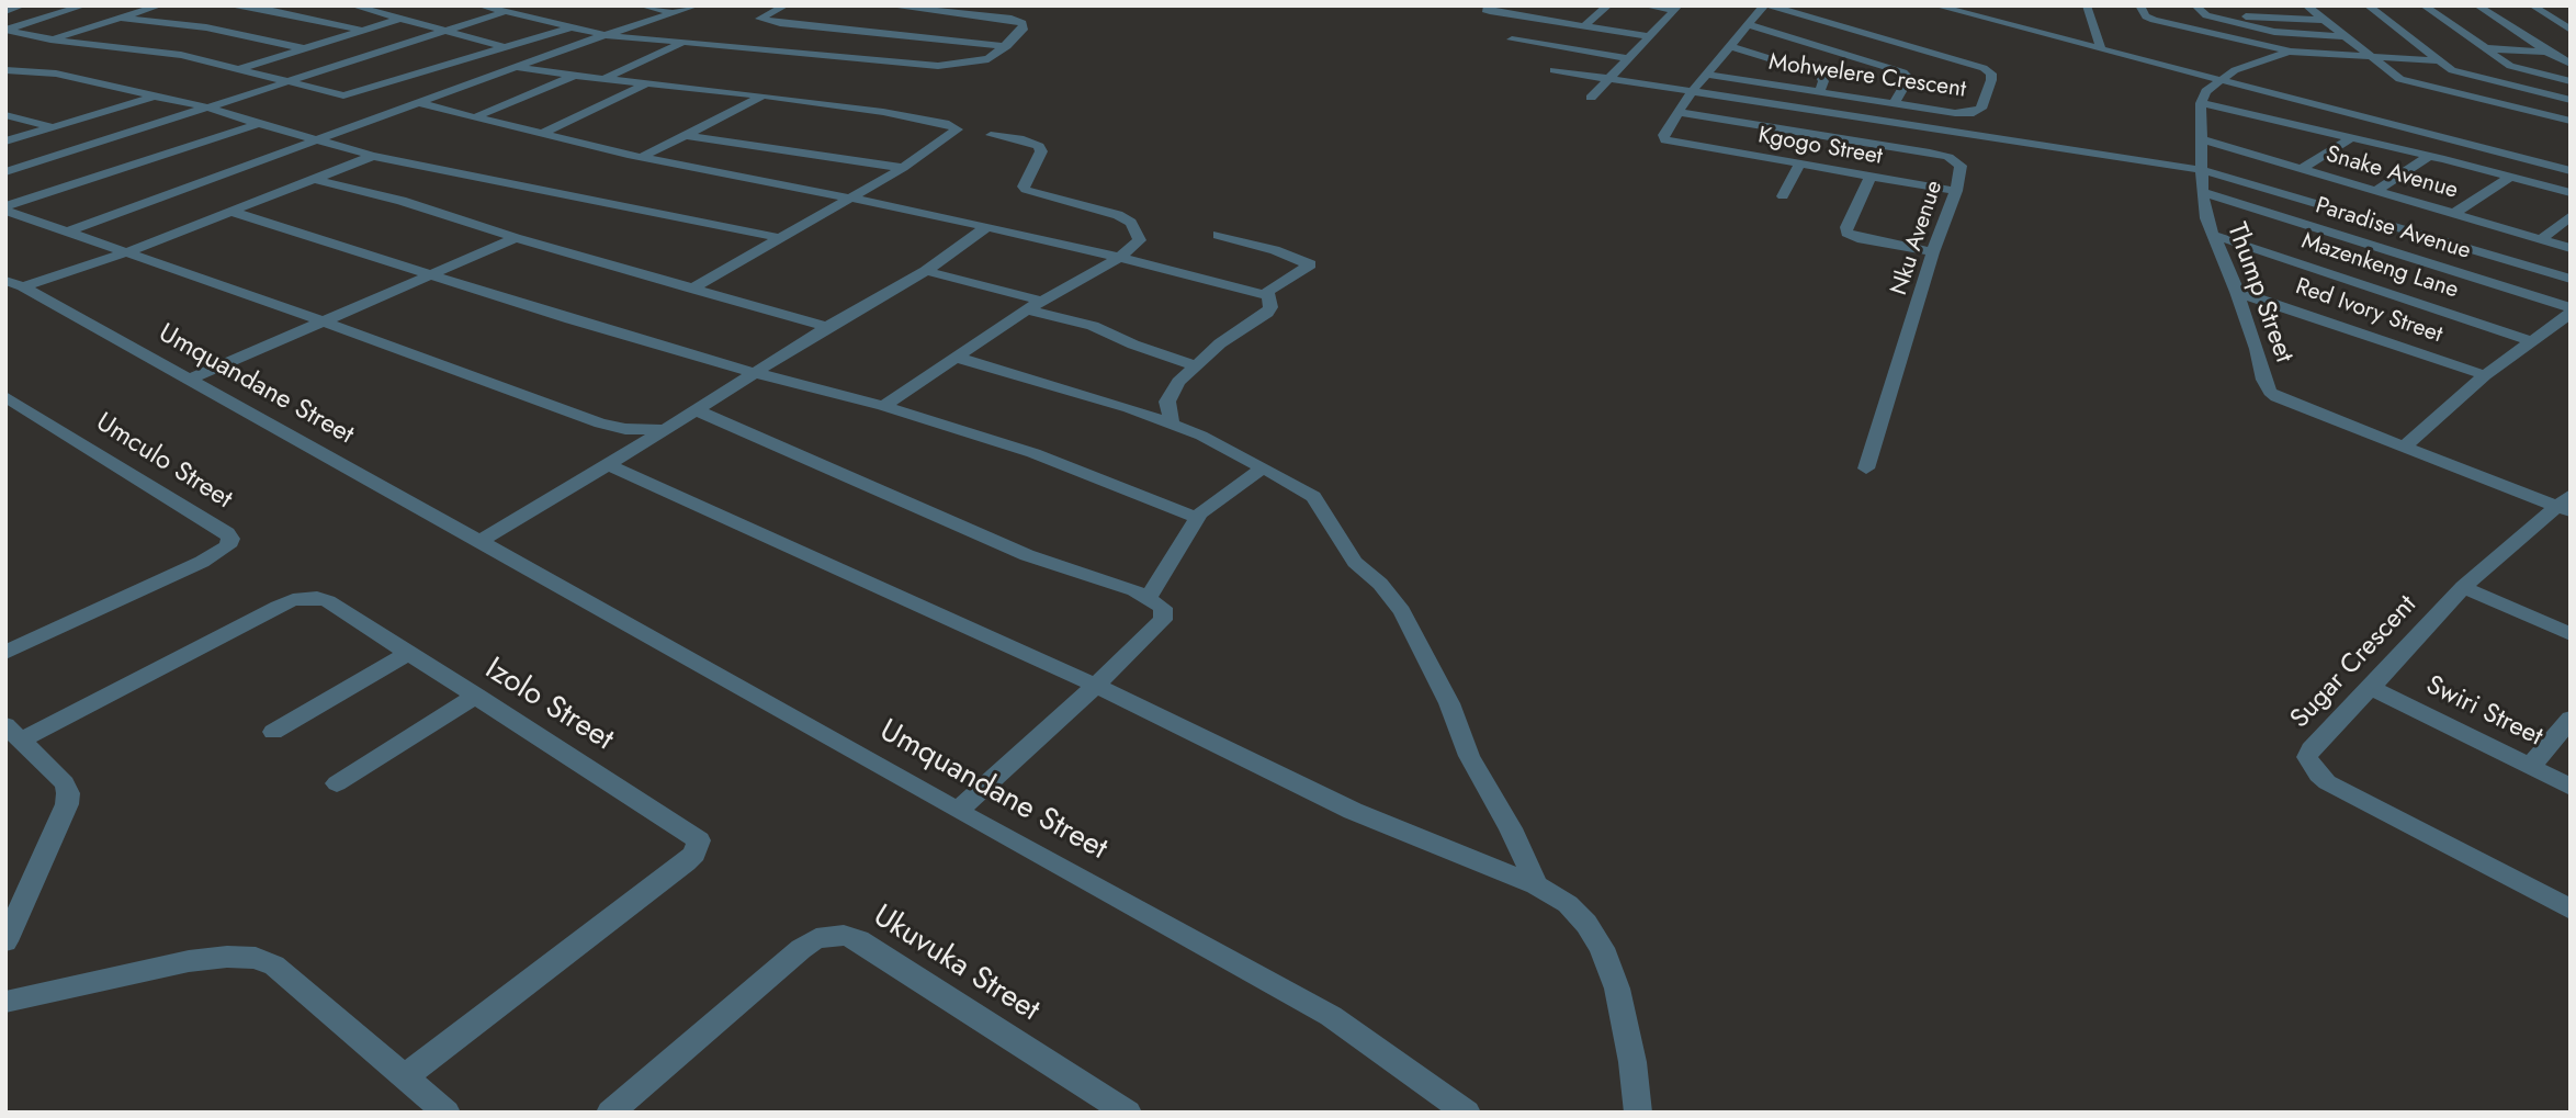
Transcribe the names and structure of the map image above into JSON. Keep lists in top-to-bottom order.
{
  "streets": {
    "street": [
      "Mohwelere Crescent",
      "Kgogo Street",
      "Snake Avenue",
      "Paradise Avenue",
      "Nku Avenue",
      "Mazenkeng Lane",
      "Thump Street",
      "Red Ivory Street",
      "Umquandane Street",
      "Umculo Street",
      "Sugar Crescent",
      "Izolo Street",
      "Swiri Street",
      "Ukuvuka Street"
    ]
  },
  "crossings": [
    ["Kgogo Street", "Nku Avenue"],
    ["Snake Avenue", "Thump Street"],
    ["Paradise Avenue", "Thump Street"],
    ["Mazenkeng Lane", "Thump Street"],
    ["Thump Street", "Red Ivory Street"],
    ["Thump Street", "Sugar Crescent"],
    ["Sugar Crescent", "Swiri Street"]
  ]
}
